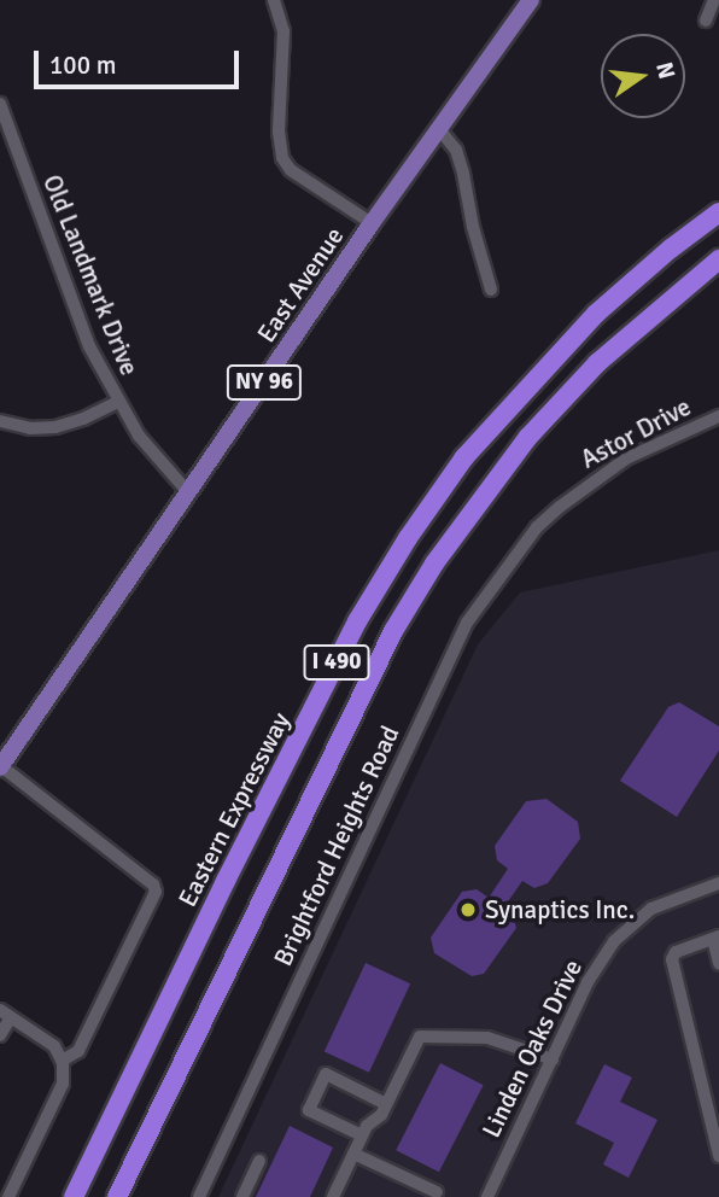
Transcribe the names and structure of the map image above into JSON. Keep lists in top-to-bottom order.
{
  "streets": {
    "highway": ["I 490", "Eastern Expressway"],
    "main road": ["East Avenue", "NY 96"],
    "street": [
      "Old Landmark Drive",
      "Astor Drive",
      "Brightford Heights Road",
      "Linden Oaks Drive"
    ]
  },
  "crossings": [
    ["Old Landmark Drive", "East Avenue"],
    ["Astor Drive", "Brightford Heights Road"]
  ],
  "places": ["Synaptics Inc."],
  "scale_bar": "100 m",
  "north": "right"
}
